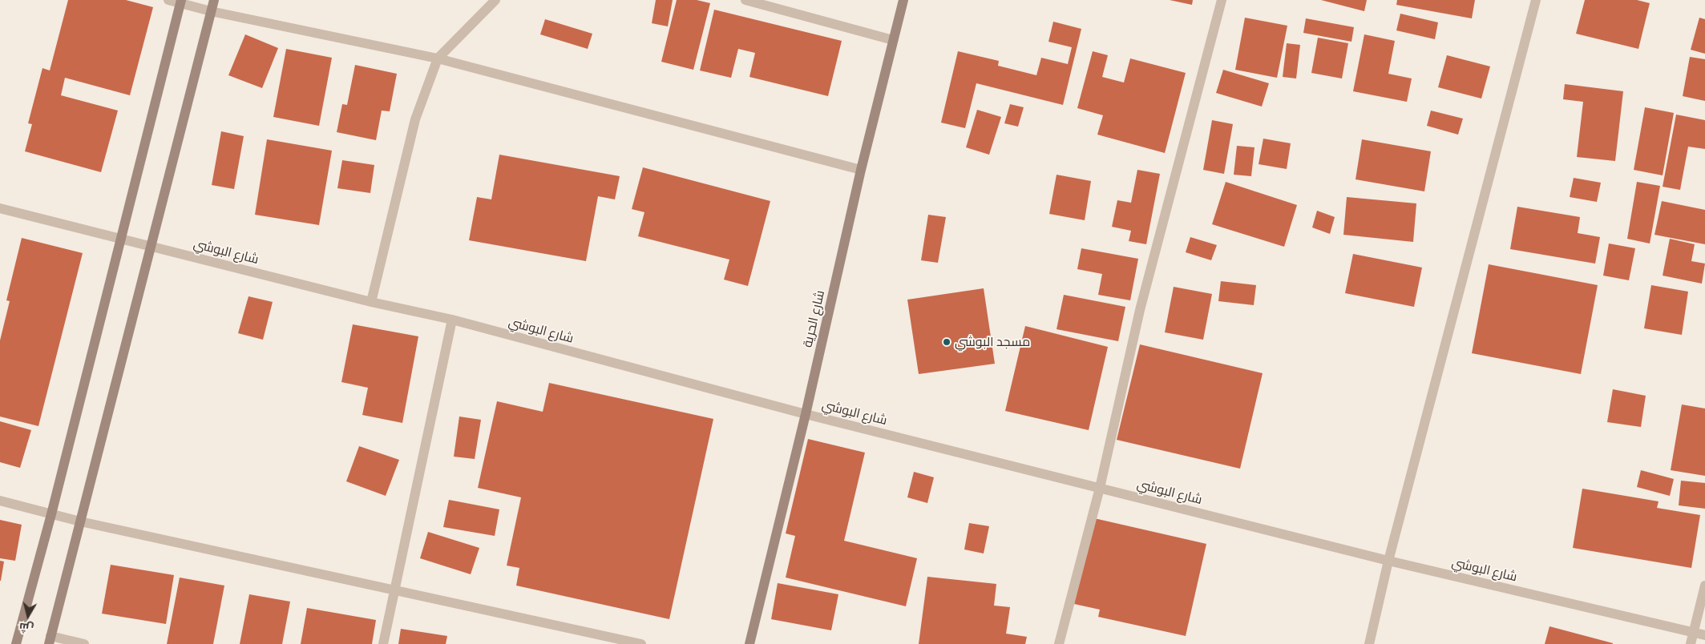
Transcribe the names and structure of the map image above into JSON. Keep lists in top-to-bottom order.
{
  "streets": {
    "street": ["شارع البوشي", "شارع الحرية"]
  },
  "crossings": [
    ["شارع البوشي", "شارع الحرية"]
  ],
  "places": ["مسجد البوشي"],
  "north": "bottom"
}
